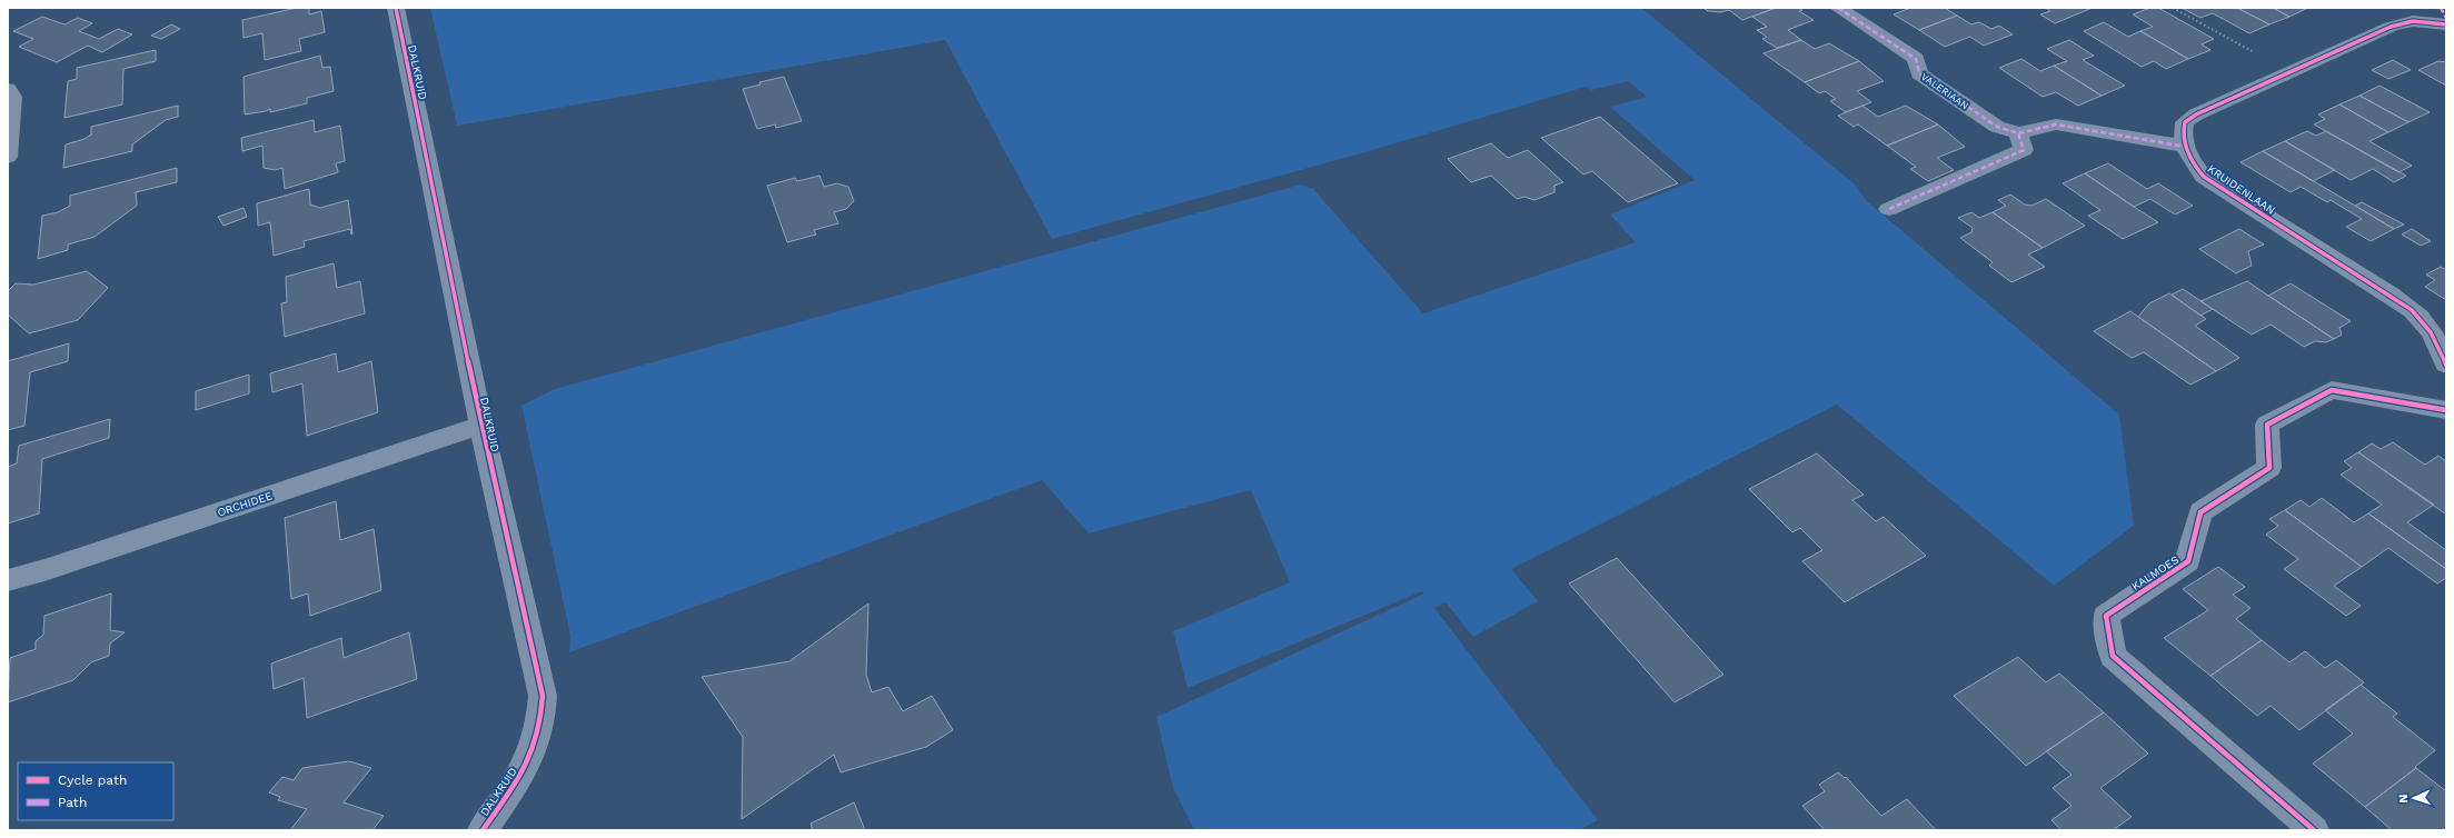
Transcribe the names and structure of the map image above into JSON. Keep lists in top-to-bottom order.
{
  "streets": {
    "street": [
      "DALKRUID",
      "VALERIAAN",
      "KRUIDENLAAN",
      "ORCHIDEE",
      "KALMOES"
    ]
  },
  "crossings": [
    ["DALKRUID", "ORCHIDEE"]
  ],
  "legend": ["Cycle path", "Path"],
  "north": "left"
}
